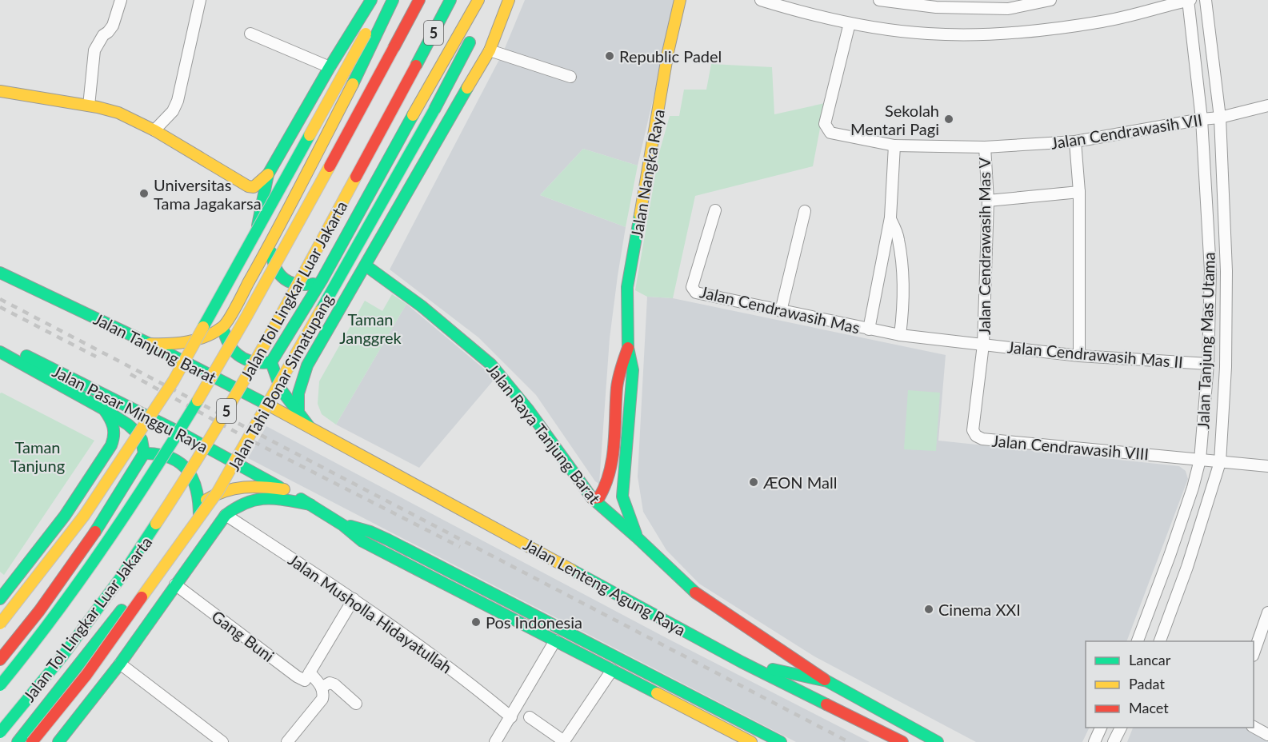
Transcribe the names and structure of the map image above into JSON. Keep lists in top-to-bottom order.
{
  "streets": {
    "main road": [
      "5",
      "Jalan Nangka Raya",
      "Jalan Tol Lingkar Luar Jakarta",
      "Jalan Tanjung Barat",
      "Jalan Tahi Bonar Simatupang",
      "Jalan Pasar Minggu Raya",
      "Jalan Raya Tanjung Barat",
      "Jalan Lenteng Agung Raya"
    ],
    "street": [
      "Jalan Cendrawasih VII",
      "Jalan Cendrawasih Mas V",
      "Jalan Cendrawasih Mas",
      "Jalan Tanjung Mas Utama",
      "Jalan Cendrawasih Mas II",
      "Jalan Cendrawasih VIII",
      "Jalan Musholla Hidayatullah",
      "Gang Buni"
    ]
  },
  "crossings": [
    ["Jalan Cendrawasih VII", "Jalan Cendrawasih Mas V"],
    ["Jalan Cendrawasih VII", "Jalan Tanjung Mas Utama"],
    ["Jalan Nangka Raya", "Jalan Raya Tanjung Barat"],
    ["Jalan Cendrawasih Mas V", "Jalan Cendrawasih Mas II"],
    ["Jalan Cendrawasih Mas V", "Jalan Cendrawasih VIII"],
    ["Jalan Cendrawasih Mas", "Jalan Cendrawasih Mas II"],
    ["Jalan Tanjung Mas Utama", "Jalan Cendrawasih Mas II"],
    ["Jalan Tanjung Mas Utama", "Jalan Cendrawasih VIII"],
    ["Jalan Tanjung Barat", "Jalan Lenteng Agung Raya"],
    ["Jalan Cendrawasih Mas II", "Jalan Cendrawasih VIII"]
  ],
  "parks": ["Taman Janggrek", "Taman Tanjung"],
  "places": [
    "Republic Padel",
    "Sekolah Mentari Pagi",
    "Universitas Tama Jagakarsa",
    "ÆON Mall",
    "Cinema XXI",
    "Pos Indonesia"
  ],
  "legend": ["Lancar", "Padat", "Macet"]
}
